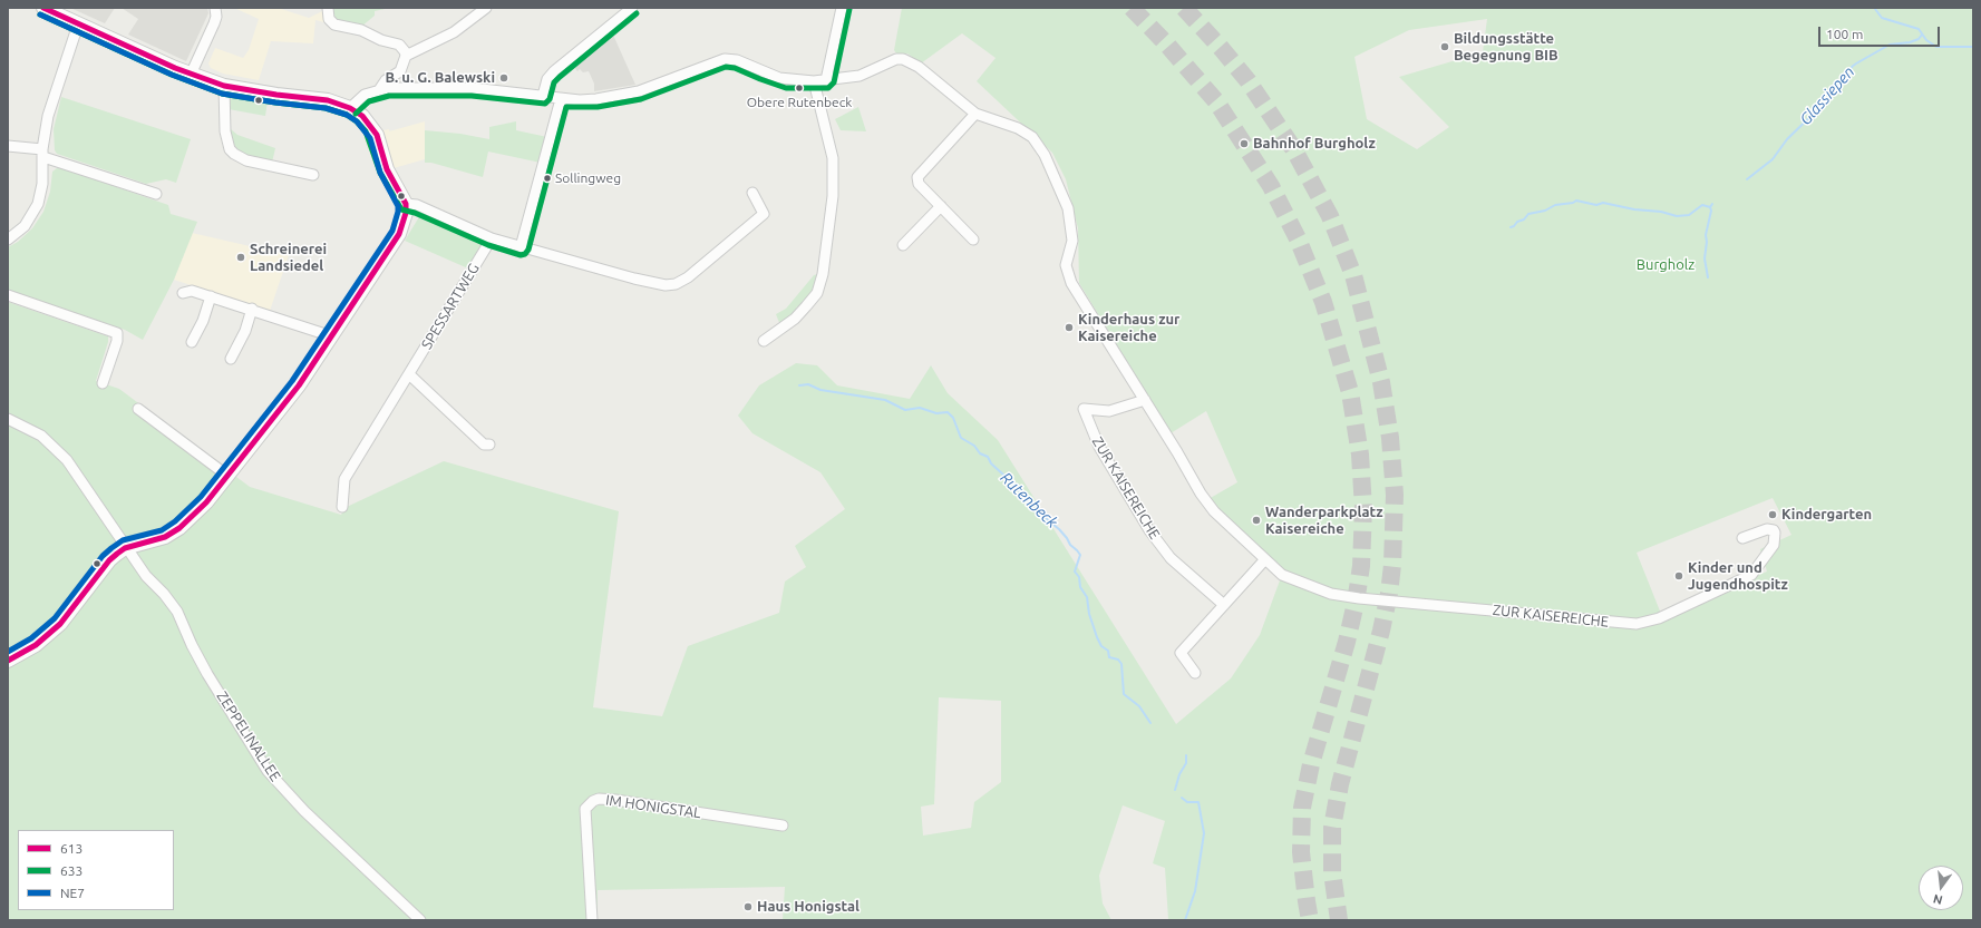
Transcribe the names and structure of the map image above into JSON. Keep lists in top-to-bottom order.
{
  "streets": {
    "street": [
      "SPESSARTWEG",
      "ZUR KAISEREICHE",
      "ZEPPELINALLEE",
      "IM HONIGSTAL"
    ]
  },
  "water": ["Glassiepen", "Rutenbeck"],
  "parks": ["Burgholz"],
  "places": [
    "Bildungsstätte Begegnung BIB",
    "B. u. G. Balewski",
    "Obere Rutenbeck",
    "Bahnhof Burgholz",
    "Sollingweg",
    "Schreinerei Landsiedel",
    "Kinderhaus zur Kaisereiche",
    "Kindergarten",
    "Wanderparkplatz Kaisereiche",
    "Kinder und Jugendhospitz",
    "Haus Honigstal"
  ],
  "lines": ["transit line 613", "transit line 633", "transit line NE7"],
  "legend": ["613", "633", "NE7"],
  "scale_bar": "100 m",
  "north": "bottom"
}
